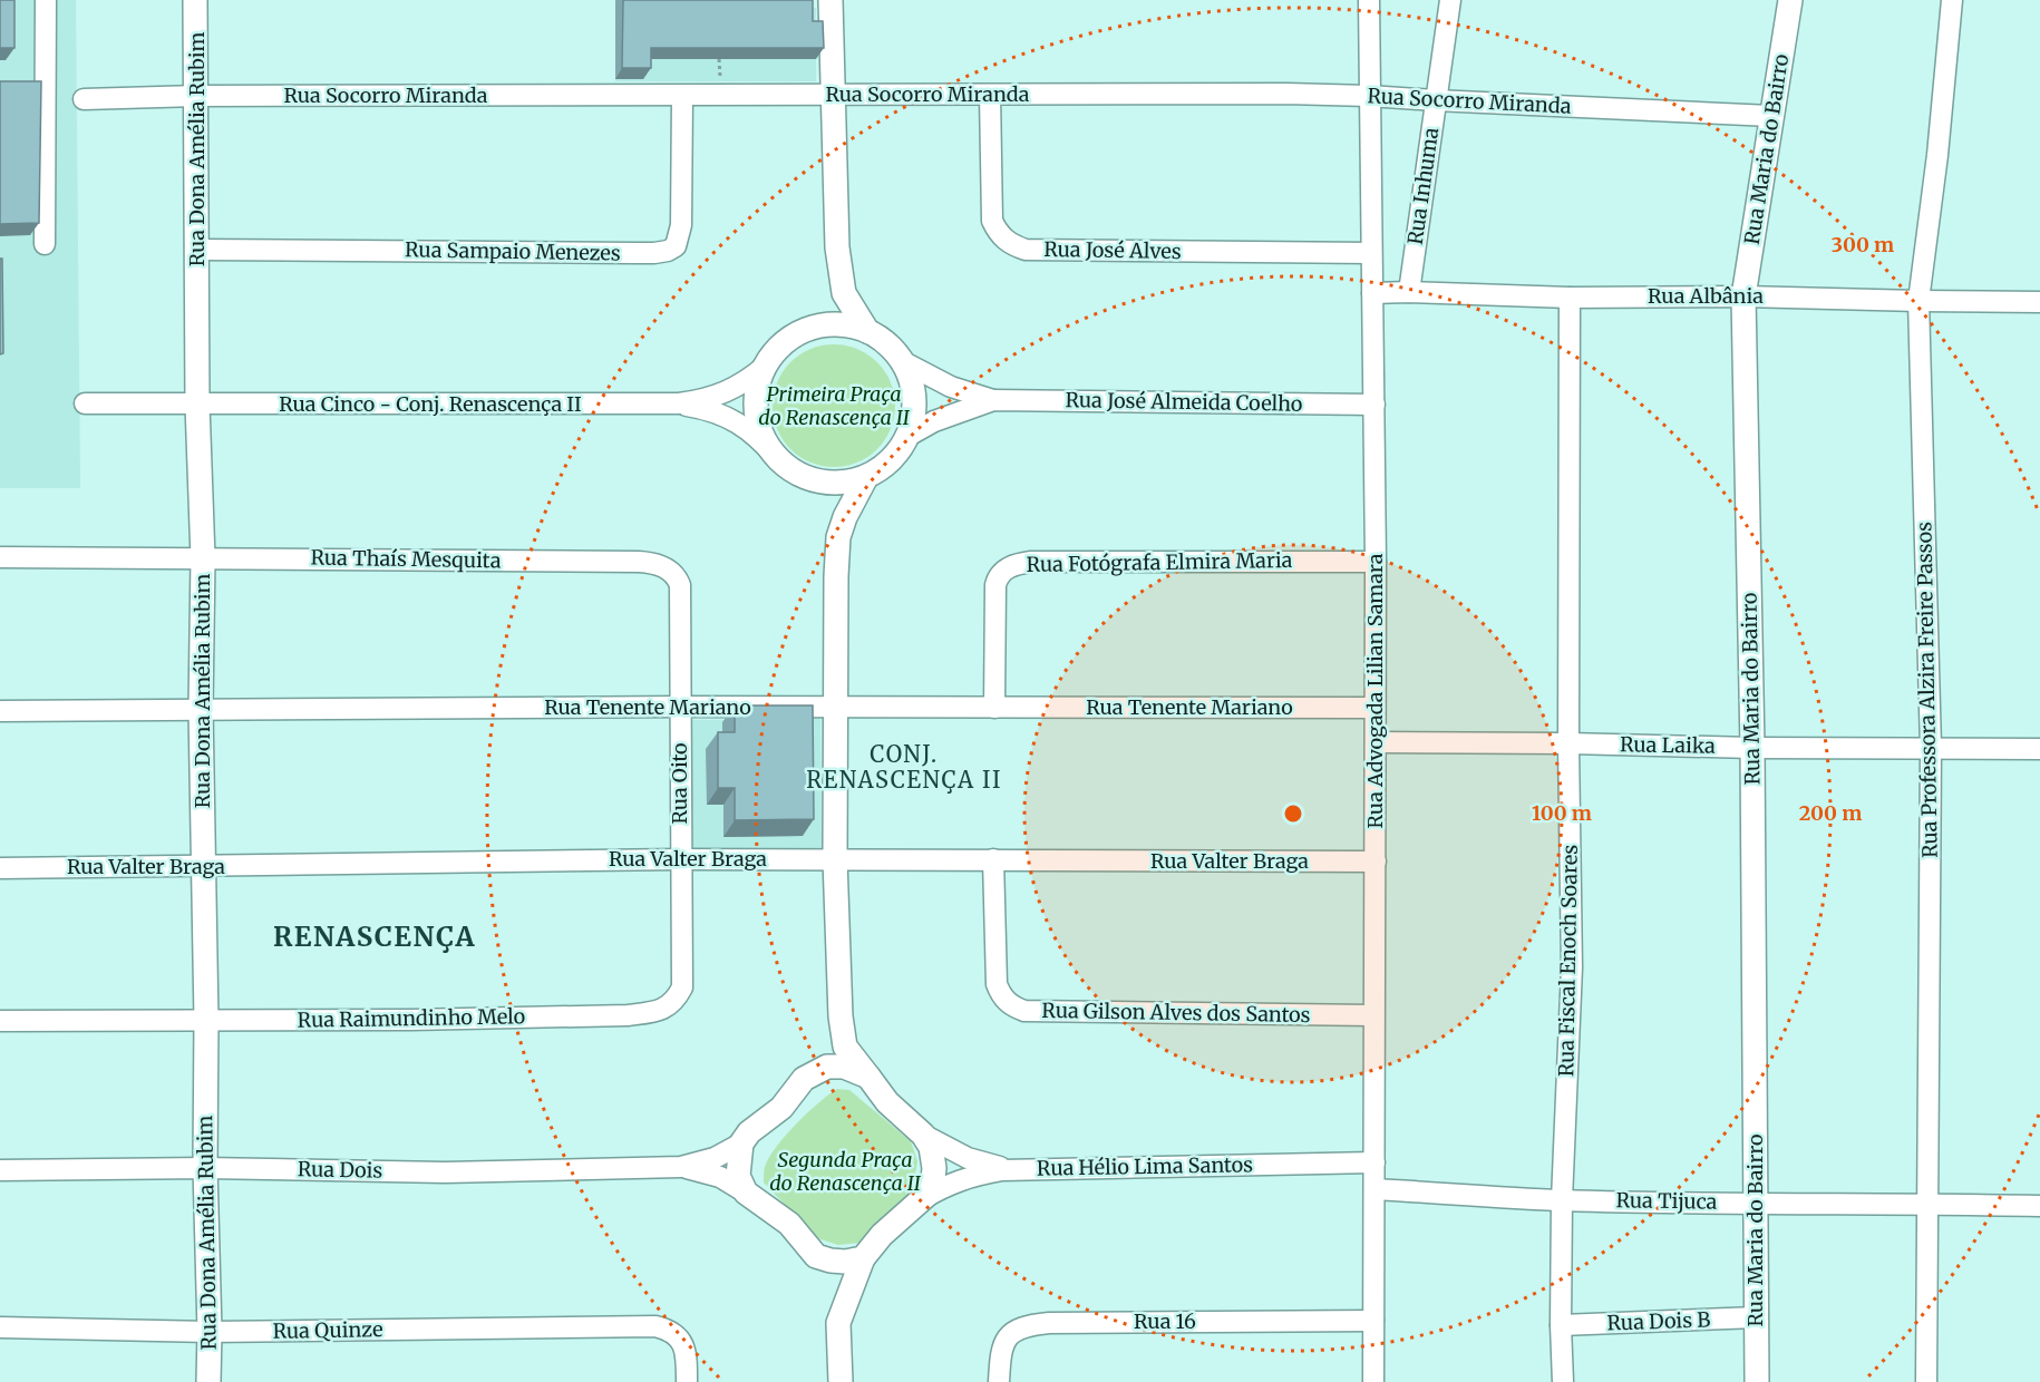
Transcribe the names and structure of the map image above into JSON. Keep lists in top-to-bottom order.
{
  "streets": {
    "street": [
      "Rua Socorro Miranda",
      "Rua Dona Amélia Rubim",
      "Rua Maria do Bairro",
      "Rua Inhuma",
      "Rua José Alves",
      "Rua Sampaio Menezes",
      "Rua Albânia",
      "Rua José Almeida Coelho",
      "Rua Cinco - Conj. Renascença II",
      "Rua Thaís Mesquita",
      "Rua Fotógrafa Elmira Maria",
      "Rua Professora Alzira Freire Passos",
      "Rua Advogada Lilian Samara",
      "Rua Tenente Mariano",
      "Rua Laika",
      "Rua Oito",
      "Rua Valter Braga",
      "Rua Fiscal Enoch Soares",
      "Rua Gilson Alves dos Santos",
      "Rua Raimundinho Melo",
      "Rua Hélio Lima Santos",
      "Rua Dois",
      "Rua Tijuca",
      "Rua 16",
      "Rua Dois B",
      "Rua Quinze"
    ]
  },
  "crossings": [
    ["Rua Socorro Miranda", "Rua Dona Amélia Rubim"],
    ["Rua Socorro Miranda", "Rua Maria do Bairro"],
    ["Rua Socorro Miranda", "Rua Inhuma"],
    ["Rua Socorro Miranda", "Rua José Alves"],
    ["Rua Socorro Miranda", "Rua Sampaio Menezes"],
    ["Rua Socorro Miranda", "Rua Advogada Lilian Samara"],
    ["Rua Dona Amélia Rubim", "Rua Sampaio Menezes"],
    ["Rua Dona Amélia Rubim", "Rua Cinco - Conj. Renascença II"],
    ["Rua Dona Amélia Rubim", "Rua Thaís Mesquita"],
    ["Rua Dona Amélia Rubim", "Rua Tenente Mariano"],
    ["Rua Dona Amélia Rubim", "Rua Valter Braga"],
    ["Rua Dona Amélia Rubim", "Rua Raimundinho Melo"],
    ["Rua Dona Amélia Rubim", "Rua Dois"],
    ["Rua Dona Amélia Rubim", "Rua Quinze"],
    ["Rua Maria do Bairro", "Rua Albânia"],
    ["Rua Maria do Bairro", "Rua Laika"],
    ["Rua Maria do Bairro", "Rua Tijuca"],
    ["Rua Maria do Bairro", "Rua Dois B"],
    ["Rua Inhuma", "Rua Albânia"],
    ["Rua José Alves", "Rua Advogada Lilian Samara"],
    ["Rua Albânia", "Rua Professora Alzira Freire Passos"],
    ["Rua Albânia", "Rua Advogada Lilian Samara"],
    ["Rua Albânia", "Rua Fiscal Enoch Soares"],
    ["Rua José Almeida Coelho", "Rua Advogada Lilian Samara"],
    ["Rua Thaís Mesquita", "Rua Tenente Mariano"],
    ["Rua Thaís Mesquita", "Rua Oito"],
    ["Rua Fotógrafa Elmira Maria", "Rua Advogada Lilian Samara"],
    ["Rua Fotógrafa Elmira Maria", "Rua Tenente Mariano"],
    ["Rua Professora Alzira Freire Passos", "Rua Laika"],
    ["Rua Professora Alzira Freire Passos", "Rua Tijuca"],
    ["Rua Advogada Lilian Samara", "Rua Tenente Mariano"],
    ["Rua Advogada Lilian Samara", "Rua Laika"],
    ["Rua Advogada Lilian Samara", "Rua Valter Braga"],
    ["Rua Advogada Lilian Samara", "Rua Gilson Alves dos Santos"],
    ["Rua Advogada Lilian Samara", "Rua Hélio Lima Santos"],
    ["Rua Advogada Lilian Samara", "Rua Tijuca"],
    ["Rua Advogada Lilian Samara", "Rua 16"],
    ["Rua Tenente Mariano", "Rua Oito"],
    ["Rua Laika", "Rua Fiscal Enoch Soares"],
    ["Rua Oito", "Rua Valter Braga"],
    ["Rua Oito", "Rua Raimundinho Melo"],
    ["Rua Valter Braga", "Rua Gilson Alves dos Santos"],
    ["Rua Valter Braga", "Rua Raimundinho Melo"],
    ["Rua Fiscal Enoch Soares", "Rua Tijuca"],
    ["Rua Fiscal Enoch Soares", "Rua Dois B"]
  ],
  "districts": ["CONJ. RENASCENÇA II", "RENASCENÇA"],
  "parks": ["Primeira Praça do Renascença II", "Segunda Praça do Renascença II"],
  "rings": ["300 m", "100 m", "200 m"]
}
